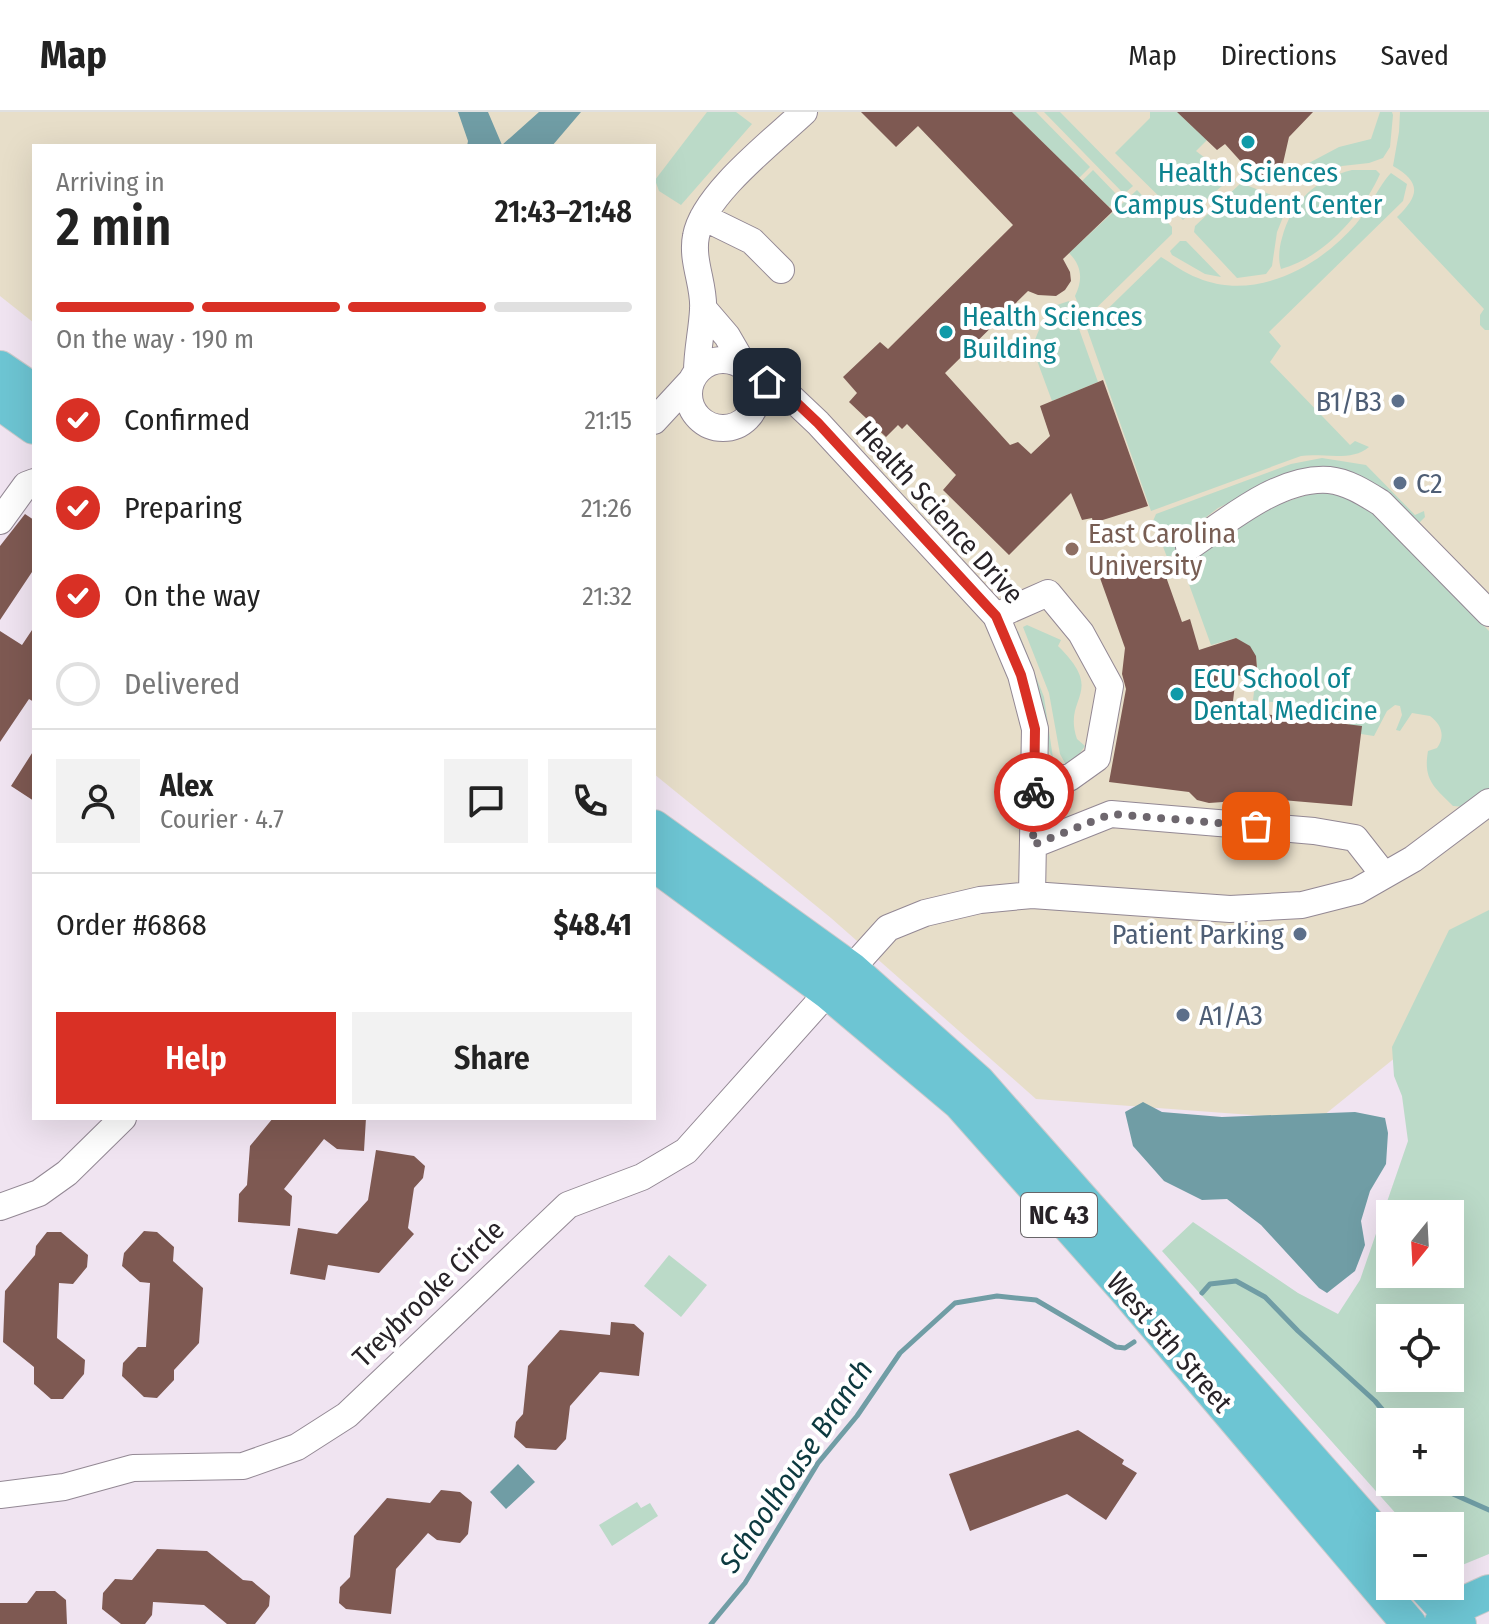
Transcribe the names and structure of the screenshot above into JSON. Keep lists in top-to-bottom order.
{
  "streets": {
    "main road": ["NC 43", "West 5th Street"],
    "street": ["Health Science Drive", "Treybrooke Circle"]
  },
  "crossings": [
    ["Health Science Drive", "Treybrooke Circle"],
    ["Treybrooke Circle", "West 5th Street"]
  ],
  "water": ["Schoolhouse Branch"],
  "places": [
    "Health Sciences Campus Student Center",
    "Health Sciences Building",
    "B1/B3",
    "C2",
    "East Carolina University",
    "ECU School of Dental Medicine",
    "Patient Parking",
    "A1/A3"
  ],
  "north": "bottom",
  "page": {
    "header": "Map",
    "nav": ["Map", "Directions", "Saved"],
    "heading": ["2 min", "Arriving in", "21:43–21:48"],
    "panel": [
      "Alex",
      "Courier · 4.7",
      "Order #6868",
      "$48.41"
    ],
    "bar": "On the way · 190 m",
    "list": [
      ["Confirmed", "21:15"],
      ["Preparing", "21:26"],
      ["On the way", "21:32"],
      "Delivered"
    ],
    "buttons": ["Help", "Share"],
    "map_buttons": ["+", "−"]
  }
}
